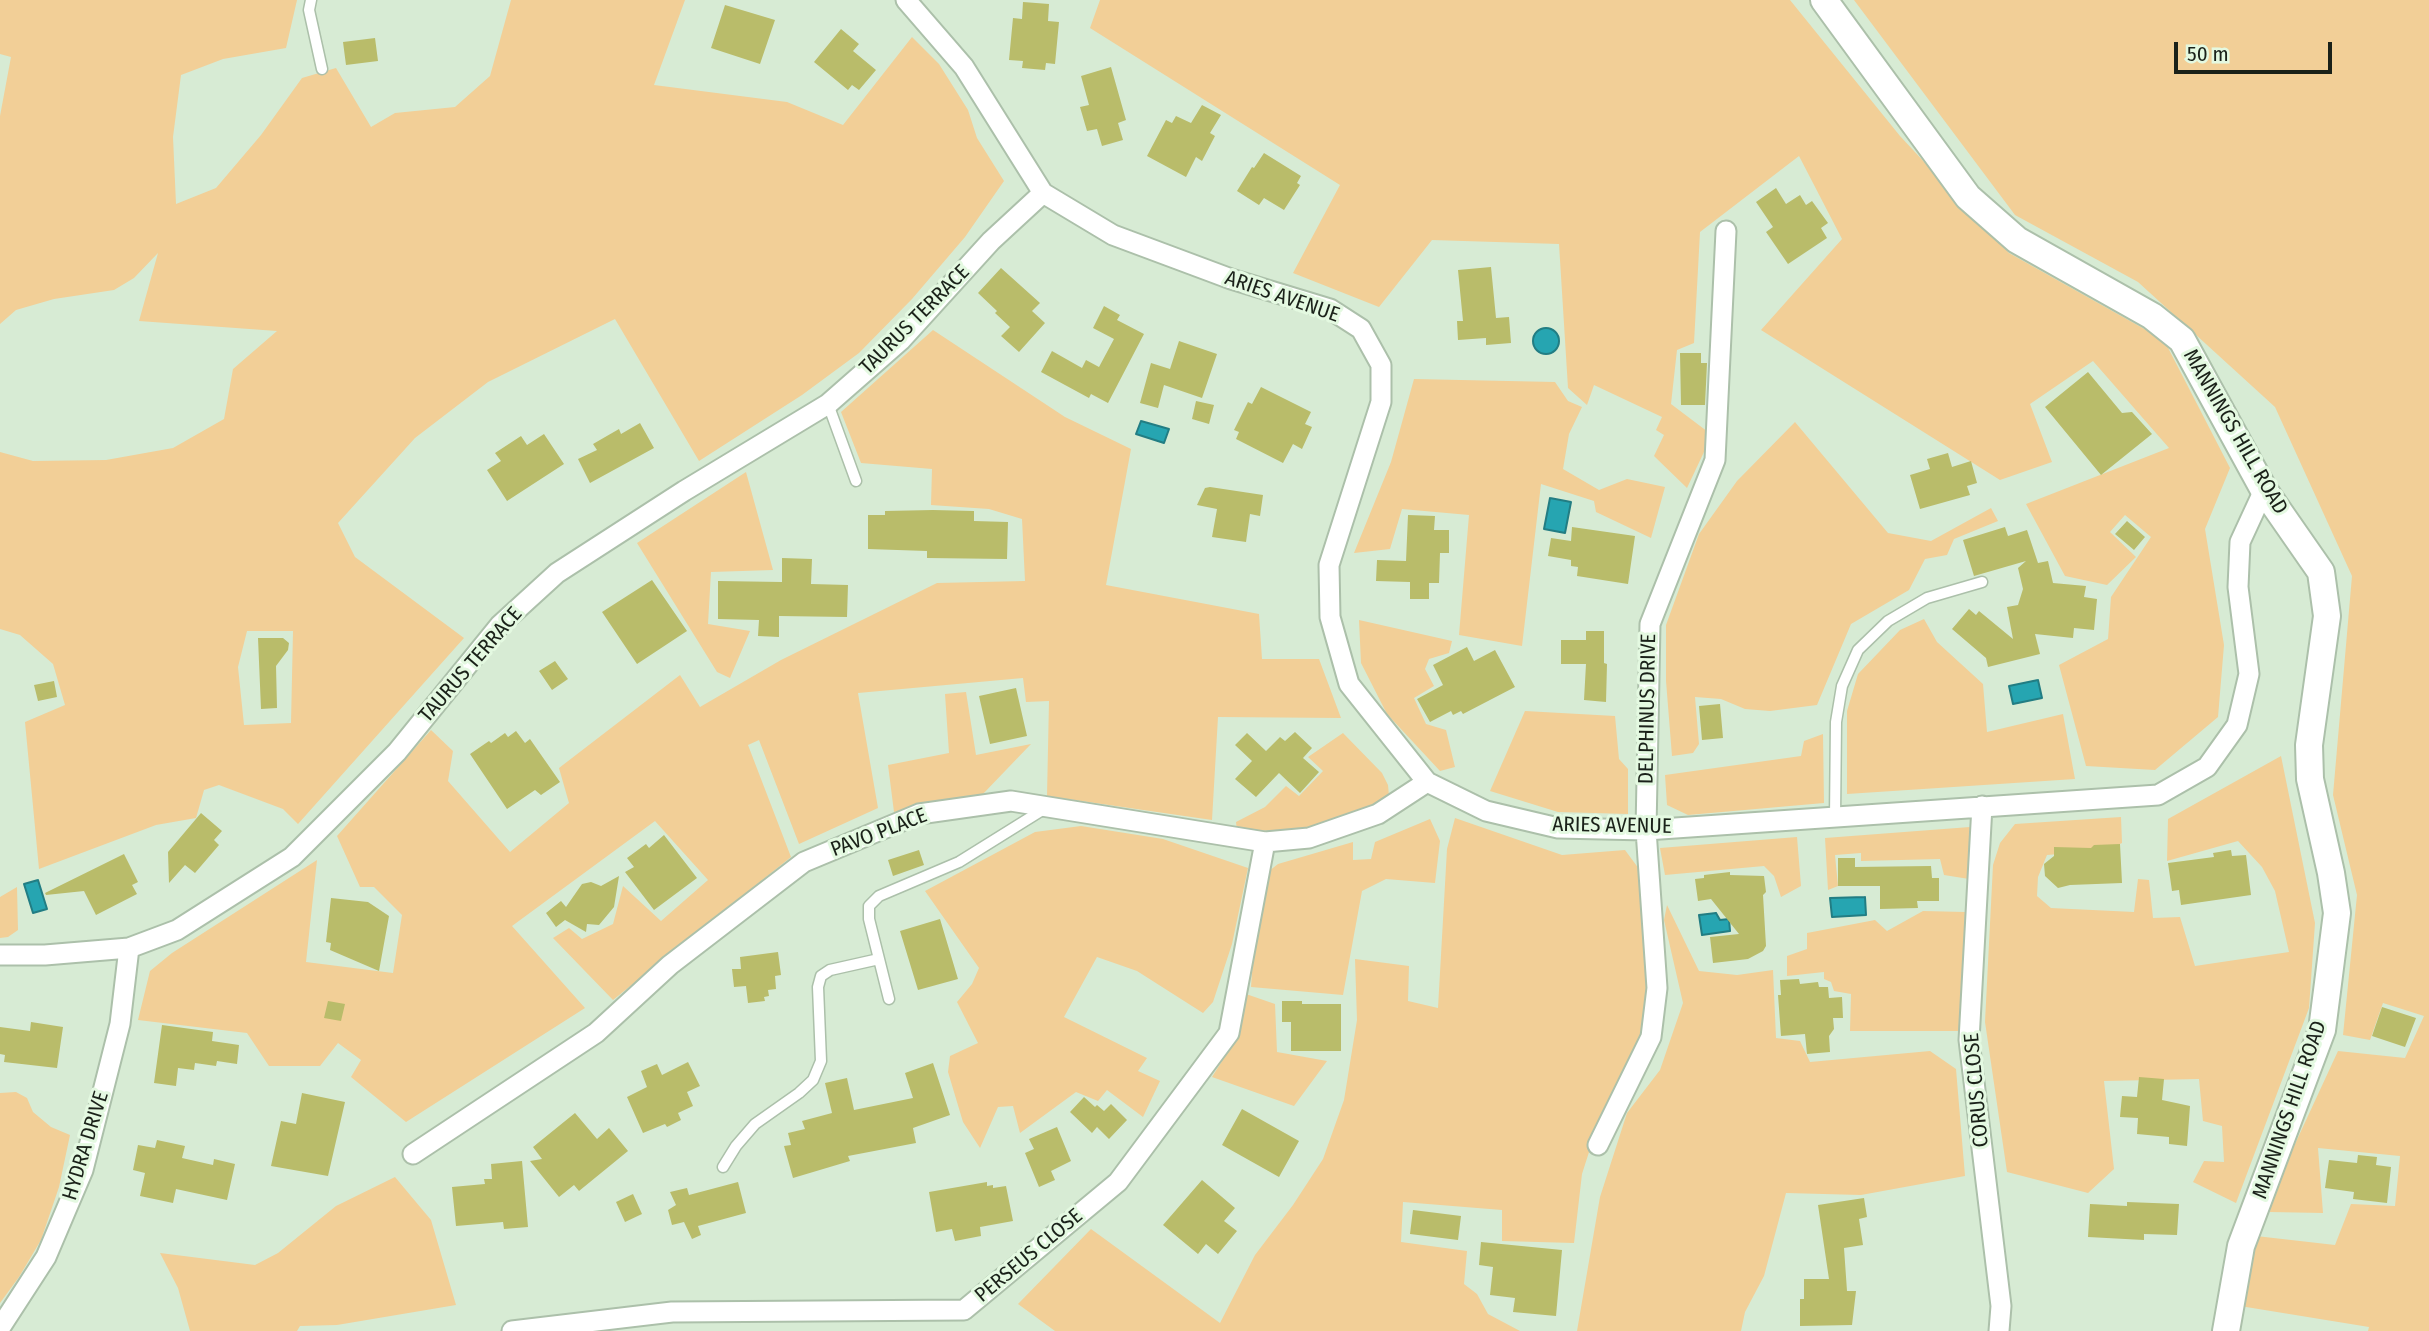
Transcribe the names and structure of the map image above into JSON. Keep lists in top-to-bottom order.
{
  "streets": {
    "main road": ["MANNINGS HILL ROAD"],
    "street": [
      "ARIES AVENUE",
      "TAURUS TERRACE",
      "DELPHINUS DRIVE",
      "PAVO PLACE",
      "CORUS CLOSE",
      "HYDRA DRIVE",
      "PERSEUS CLOSE"
    ]
  },
  "crossings": [
    ["ARIES AVENUE", "TAURUS TERRACE"],
    ["ARIES AVENUE", "MANNINGS HILL ROAD"],
    ["ARIES AVENUE", "DELPHINUS DRIVE"],
    ["ARIES AVENUE", "PAVO PLACE"],
    ["ARIES AVENUE", "CORUS CLOSE"],
    ["TAURUS TERRACE", "HYDRA DRIVE"],
    ["PAVO PLACE", "PERSEUS CLOSE"]
  ],
  "scale_bar": "50 m"
}
